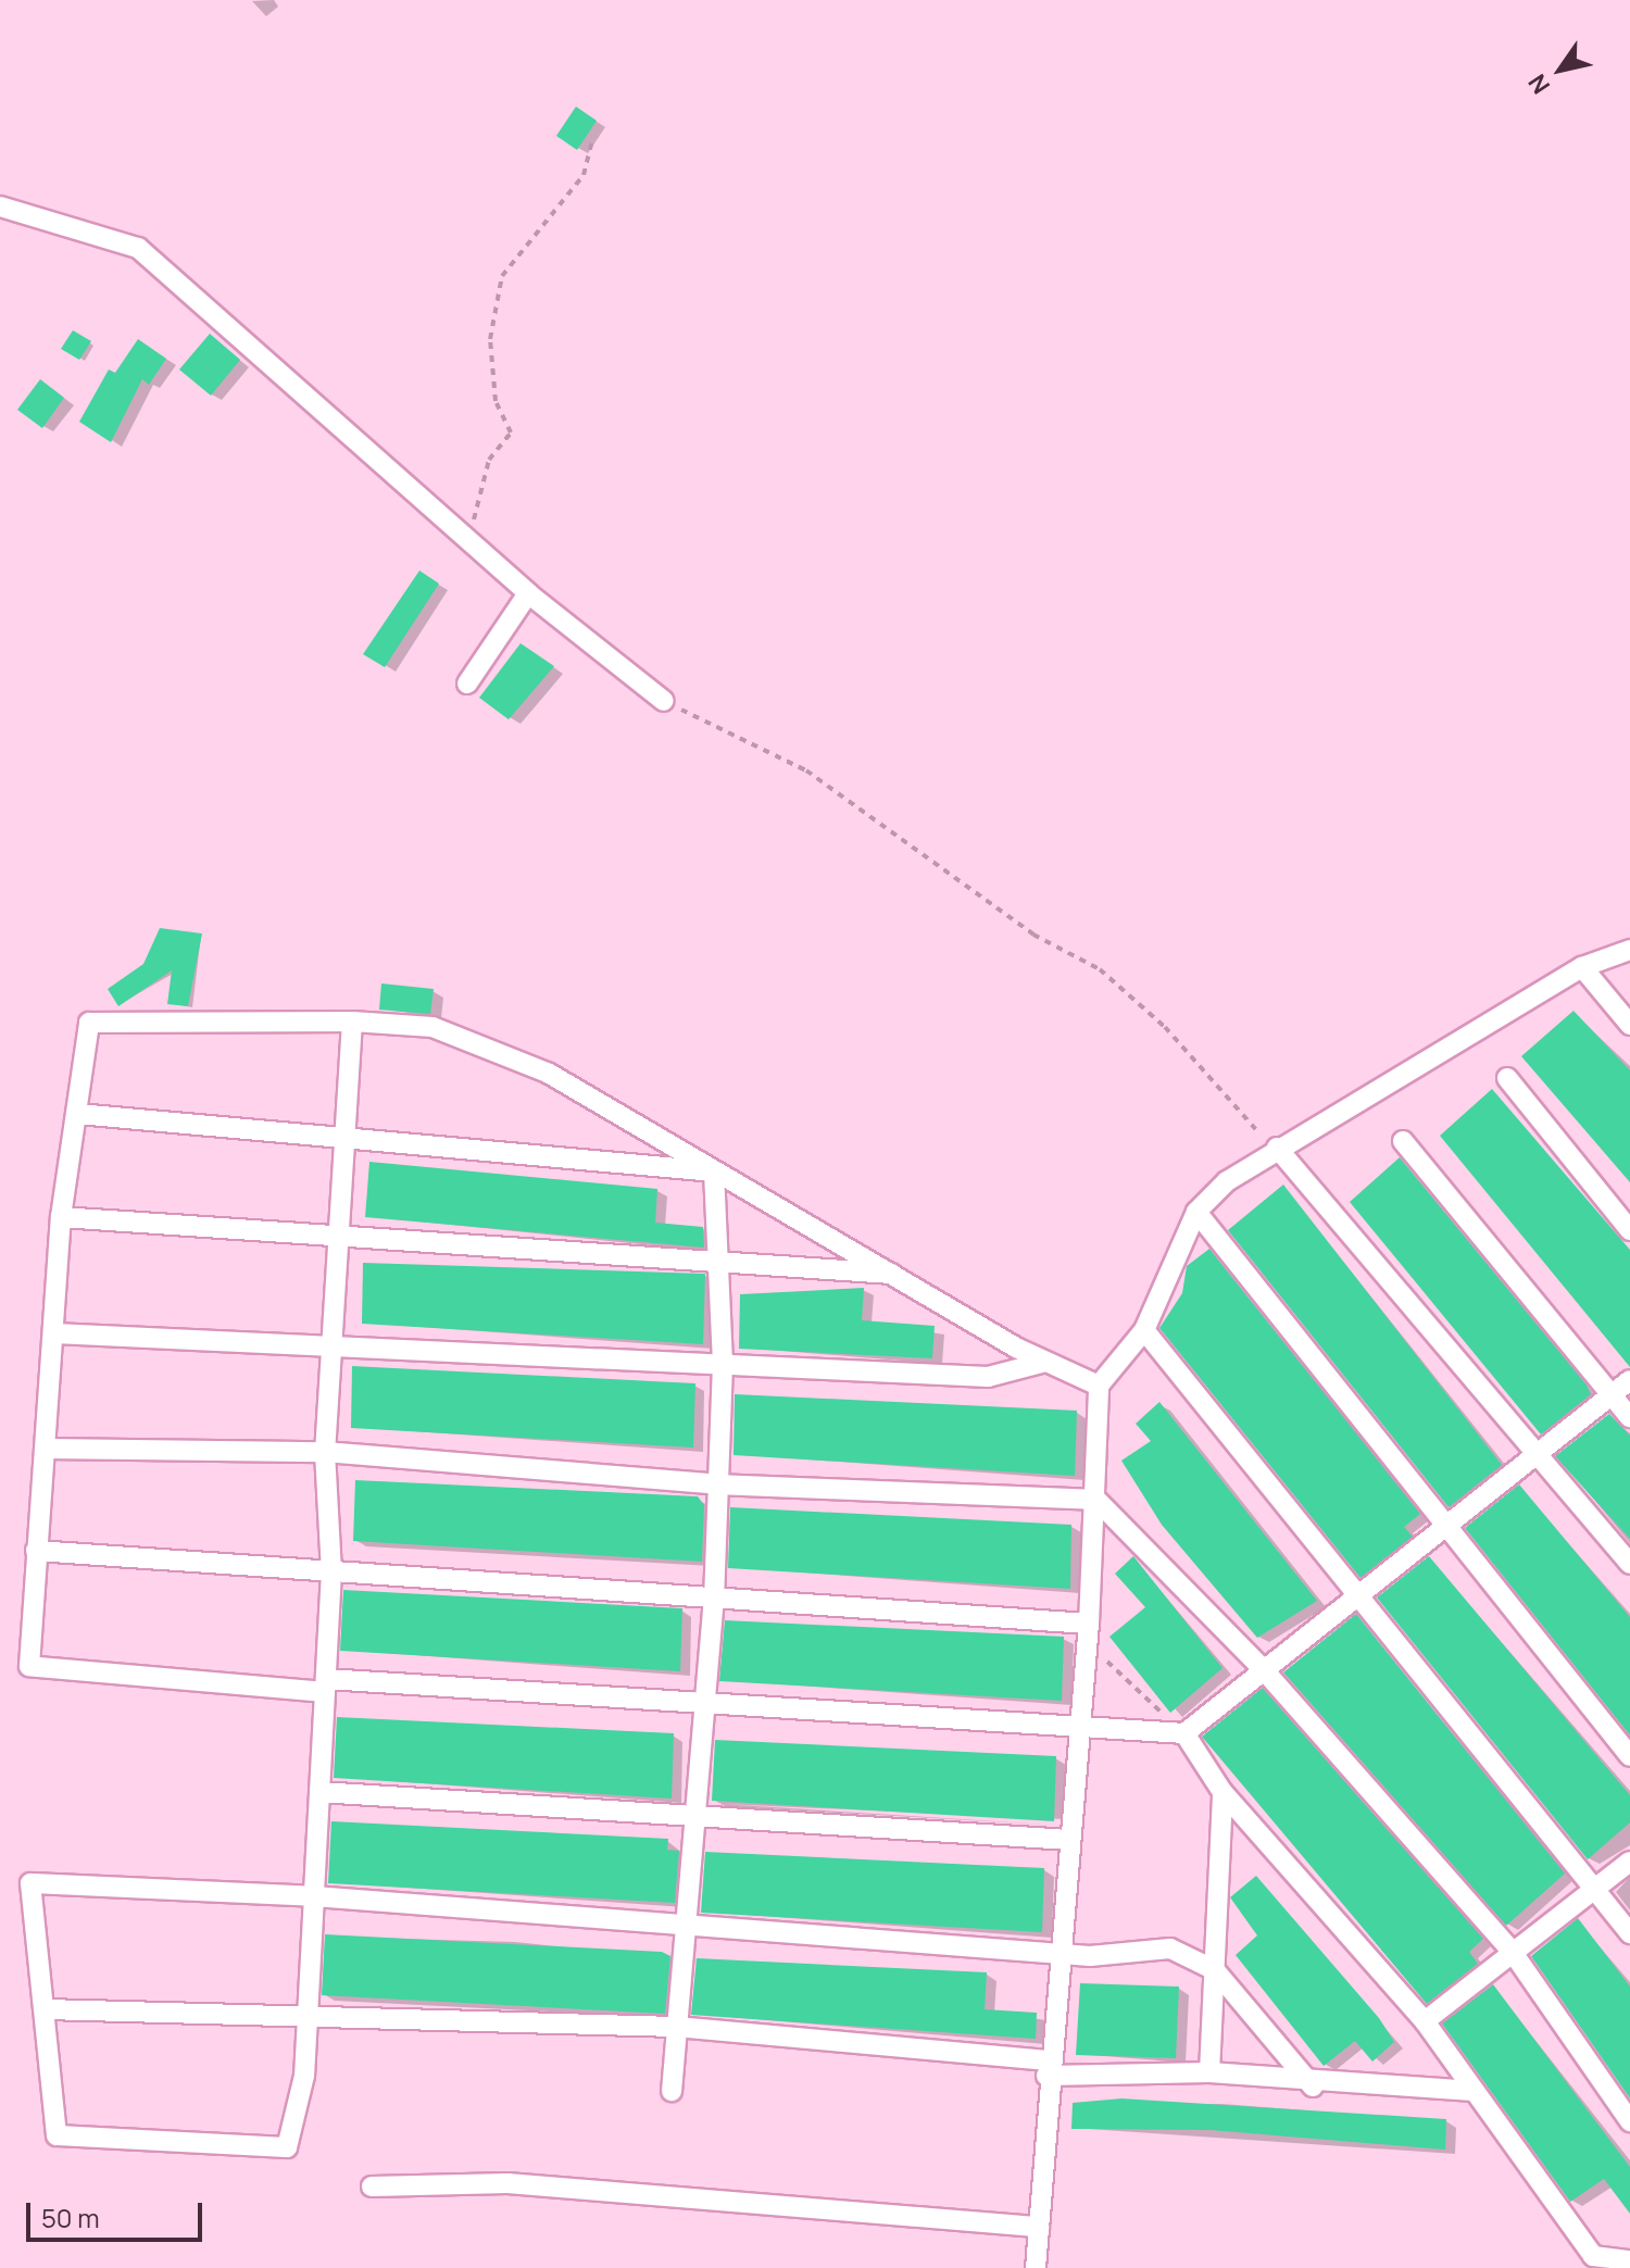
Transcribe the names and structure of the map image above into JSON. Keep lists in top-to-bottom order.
{
  "scale_bar": "50 m",
  "north": "bottom left"
}
